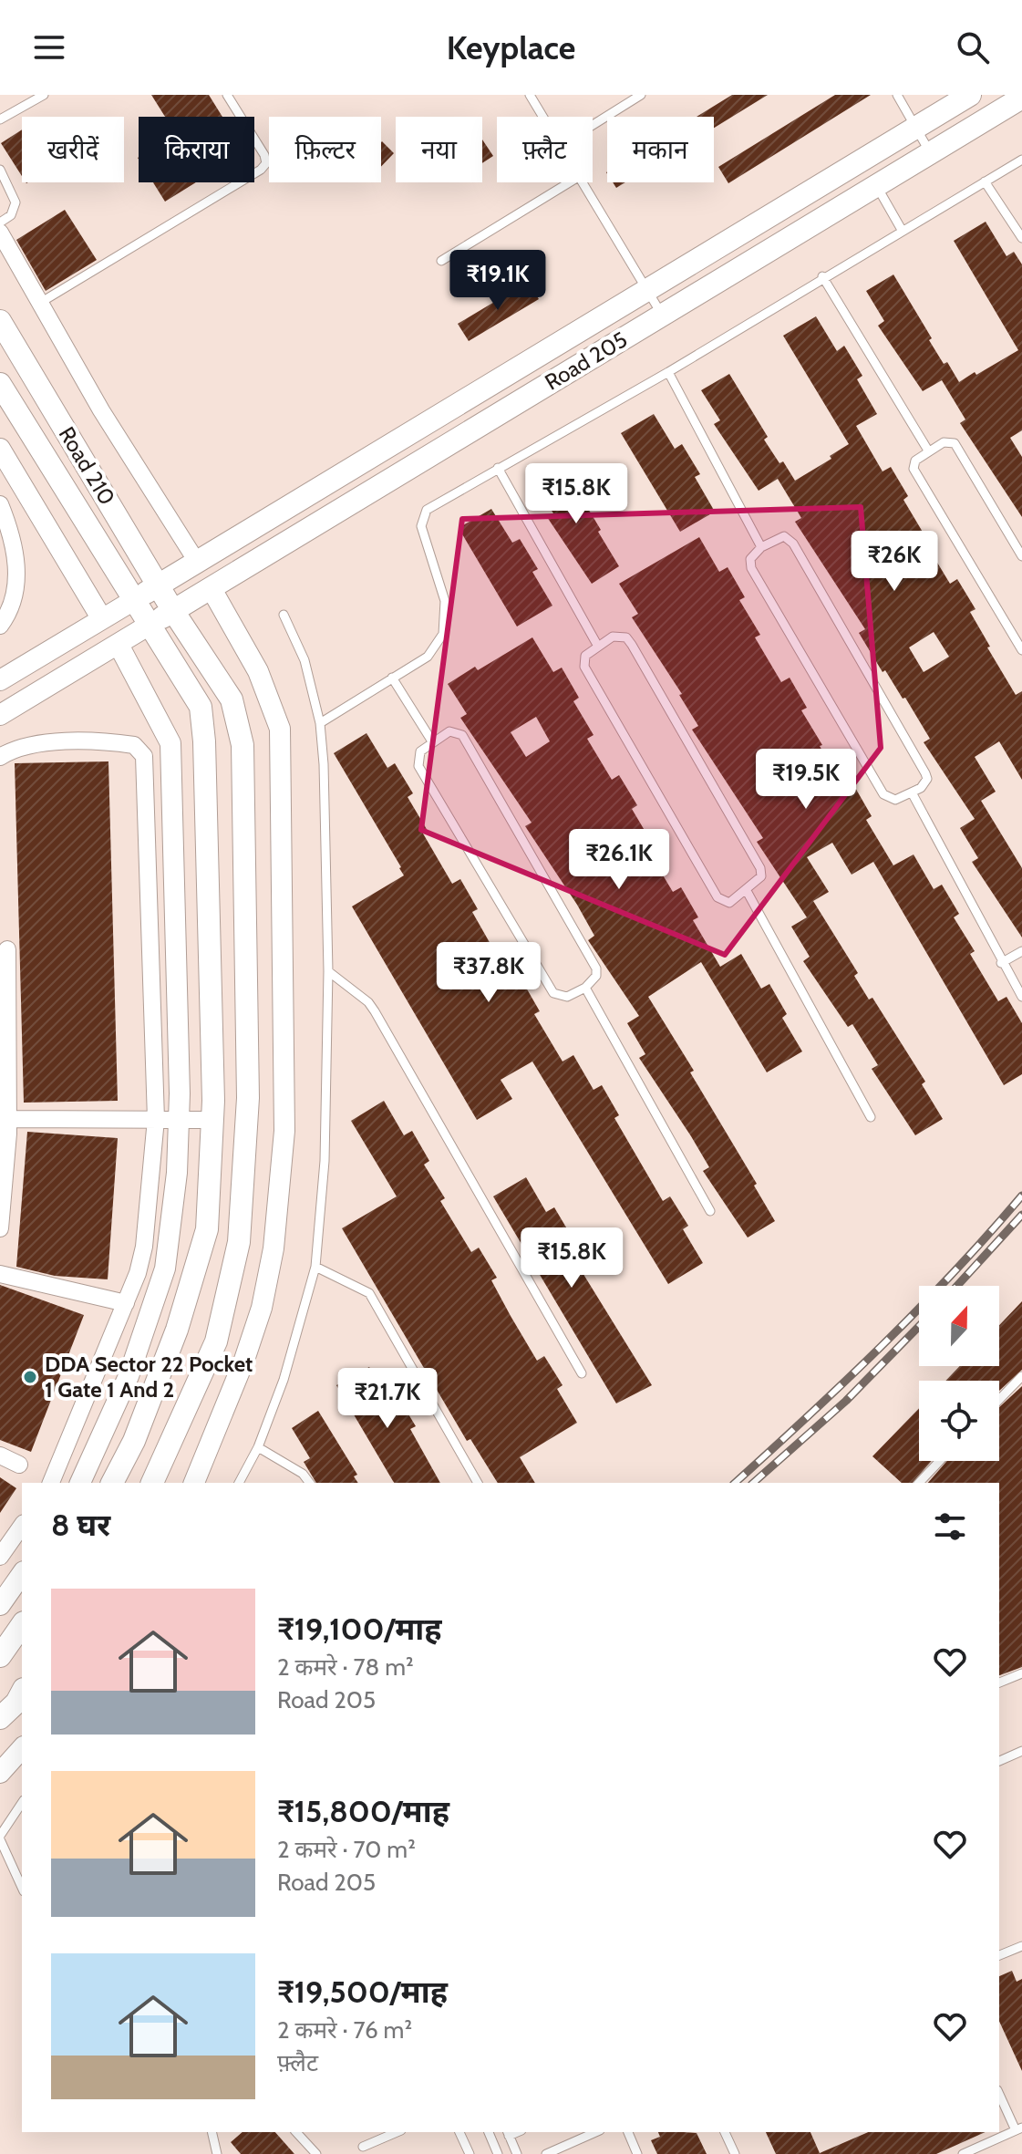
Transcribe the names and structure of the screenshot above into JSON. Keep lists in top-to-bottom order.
{
  "streets": {
    "main road": ["Road 205", "Road 210"]
  },
  "crossings": [
    ["Road 205", "Road 210"]
  ],
  "places": ["DDA Sector 22 Pocket 1 Gate 1 And 2"],
  "north": "top",
  "page": {
    "header": "Keyplace",
    "chip": [
      "खरीदें",
      "किराया",
      "फ़िल्टर",
      "नया",
      "फ़्लैट",
      "मकान"
    ],
    "price": [
      "₹19.1K",
      "₹15.8K",
      "₹26K",
      "₹19.5K",
      "₹26.1K",
      "₹37.8K",
      "₹15.8K",
      "₹21.7K"
    ],
    "heading": "8 घर",
    "list": [
      {
        "name": "₹19,100/माह",
        "note": "2 कमरे · 78 m² · Road 205"
      },
      {
        "name": "₹15,800/माह",
        "note": "2 कमरे · 70 m² · Road 205"
      },
      {
        "name": "₹19,500/माह",
        "note": "2 कमरे · 76 m² · फ़्लैट"
      }
    ]
  }
}
